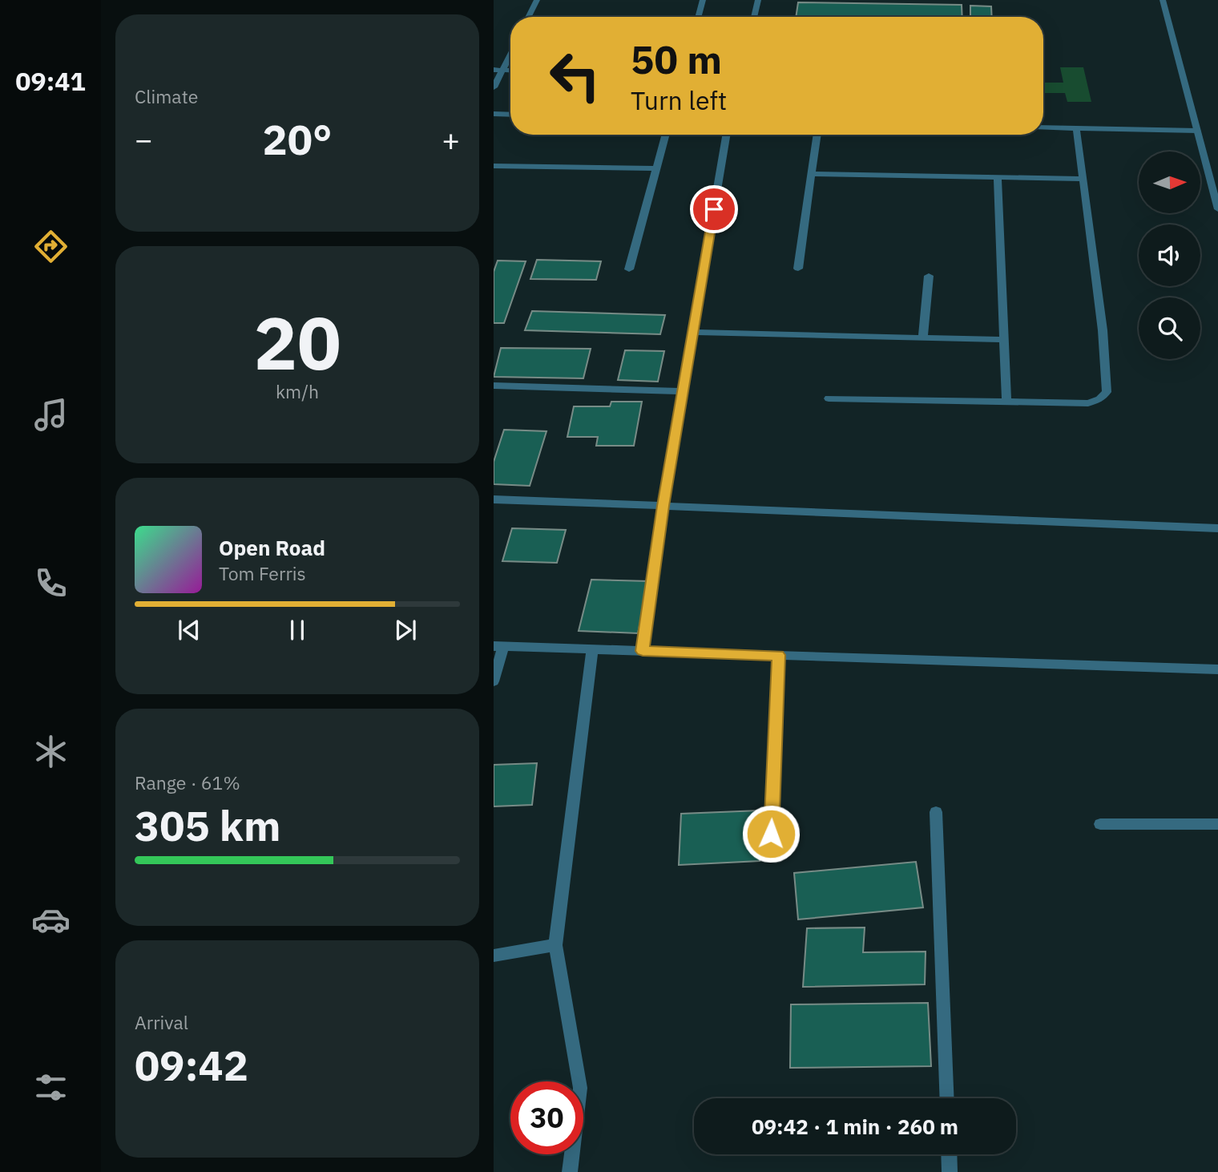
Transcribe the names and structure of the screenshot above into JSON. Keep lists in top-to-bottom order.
{
  "north": "right",
  "page": {
    "tabs": "09:41",
    "tile": [
      "Climate",
      ["20", "km/h"],
      ["Range · 61%", "305 km"],
      ["Arrival", "09:42"]
    ],
    "turn": ["50 m", "Turn left"],
    "heat": ["−", "20°", "+"],
    "song": ["Open Road", "Tom Ferris"],
    "limit": "30",
    "trip": "09:42 · 1 min · 260 m"
  }
}
